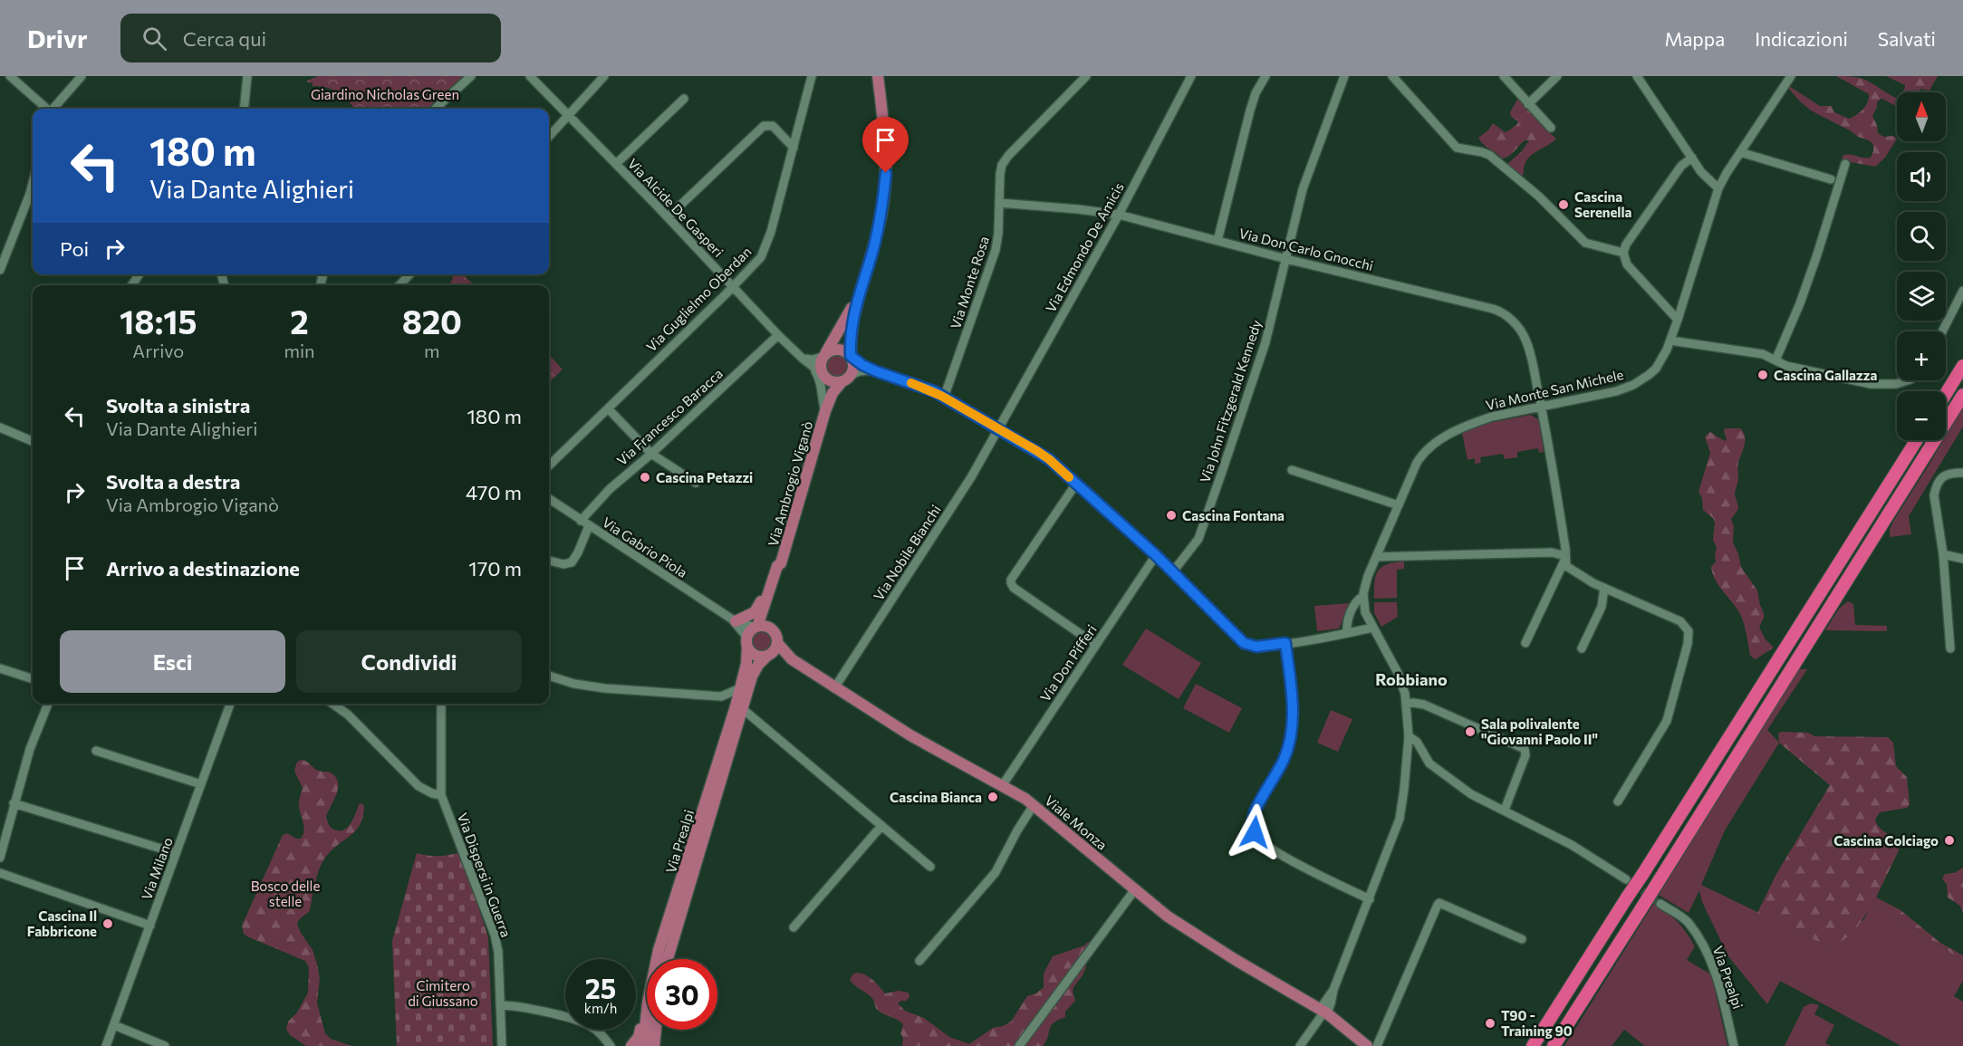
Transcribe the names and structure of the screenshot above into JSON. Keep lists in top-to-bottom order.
{
  "streets": {
    "main road": ["Via Ambrogio Viganò", "Viale Monza", "Via Prealpi"],
    "street": [
      "Via Alcide De Gasperi",
      "Via Edmondo De Amicis",
      "Via Don Carlo Gnocchi",
      "Via Monte Rosa",
      "Via Guglielmo Oberdan",
      "Via Monte San Michele",
      "Via John Fitzgerald Kennedy",
      "Via Francesco Baracca",
      "Via Gabrio Piola",
      "Via Nobile Bianchi",
      "Via Don Pifferi",
      "Via Milano",
      "Via Dispersi in Guerra"
    ]
  },
  "crossings": [
    ["Via Alcide De Gasperi", "Via Guglielmo Oberdan"],
    ["Via Alcide De Gasperi", "Via Francesco Baracca"],
    ["Via Alcide De Gasperi", "Via Ambrogio Viganò"],
    ["Via Edmondo De Amicis", "Via Don Carlo Gnocchi"],
    ["Via Edmondo De Amicis", "Via Nobile Bianchi"],
    ["Via Don Carlo Gnocchi", "Via Monte Rosa"],
    ["Via Don Carlo Gnocchi", "Via Monte San Michele"],
    ["Via Don Carlo Gnocchi", "Via John Fitzgerald Kennedy"],
    ["Via Francesco Baracca", "Via Gabrio Piola"],
    ["Via Ambrogio Viganò", "Via Gabrio Piola"],
    ["Via Ambrogio Viganò", "Viale Monza"],
    ["Via Ambrogio Viganò", "Via Prealpi"],
    ["Via Gabrio Piola", "Viale Monza"],
    ["Via Gabrio Piola", "Via Prealpi"],
    ["Via Nobile Bianchi", "Viale Monza"],
    ["Via Don Pifferi", "Viale Monza"],
    ["Viale Monza", "Via Prealpi"]
  ],
  "districts": ["Robbiano"],
  "parks": ["Giardino Nicholas Green", "Bosco delle stelle", "Cimitero di Giussano"],
  "places": [
    "Cascina Serenella",
    "Cascina Gallazza",
    "Cascina Petazzi",
    "Cascina Fontana",
    "Sala polivalente \"Giovanni Paolo II\"",
    "Cascina Bianca",
    "Cascina Colciago",
    "Cascina Il Fabbricone",
    "T90 - Training 90"
  ],
  "north": "top",
  "page": {
    "header": "Drivr",
    "search": "Cerca qui",
    "nav": ["Mappa", "Indicazioni", "Salvati"],
    "map_buttons": ["+", "−"],
    "turn": ["180 m", "Via Dante Alighieri"],
    "then": "Poi",
    "eta": [
      "18:15",
      "Arrivo",
      "2",
      "min",
      "820",
      "m"
    ],
    "list": [
      {
        "name": "Svolta a sinistra",
        "note": "Via Dante Alighieri",
        "value": "180 m"
      },
      {
        "name": "Svolta a destra",
        "note": "Via Ambrogio Viganò",
        "value": "470 m"
      },
      {
        "name": "Arrivo a destinazione",
        "value": "170 m"
      }
    ],
    "buttons": ["Esci", "Condividi"],
    "speed": "25 km/h",
    "limit": "30"
  }
}
